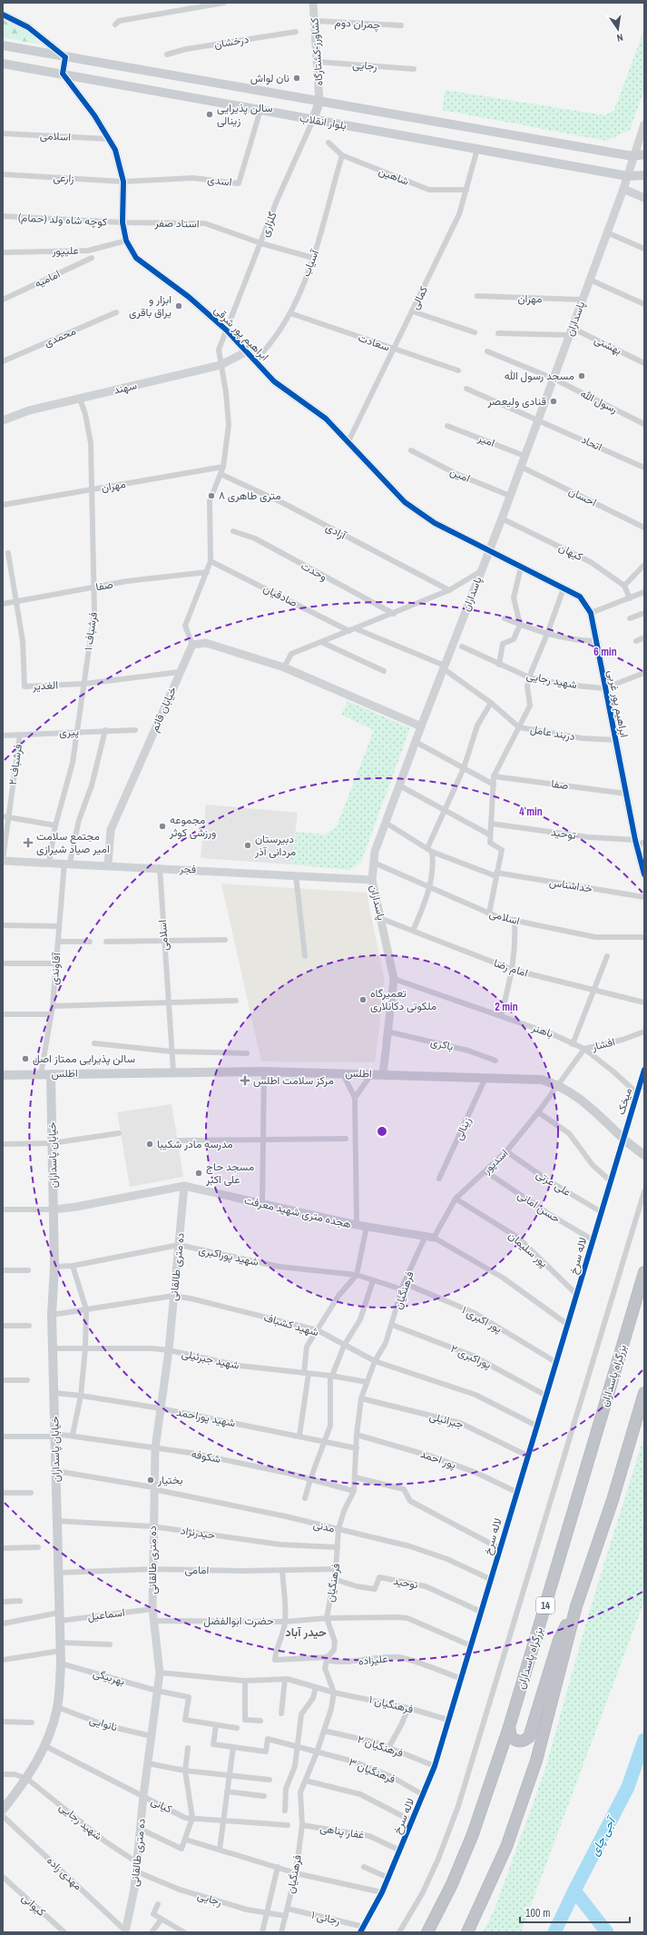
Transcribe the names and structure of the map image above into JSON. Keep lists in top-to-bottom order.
{
  "streets": {
    "highway": ["بزرگراه پاسداران", "14"],
    "main road": ["بلوار انقلاب", "اطلس", "خیابان پاسداران"],
    "street": [
      "چمران دوم",
      "درخشان",
      "کشاورز-کشتارگاه",
      "رجایی",
      "اسلامی",
      "شاهین",
      "زارعی",
      "اسدی",
      "کوچه شاه ولد (حمام)",
      "استاد صفر",
      "گلزاری",
      "علیپور",
      "آسیاب",
      "امامیه",
      "کمالی",
      "مهران",
      "پاسداران",
      "ابراهیم پور شرقی",
      "محمدی",
      "سعادت",
      "بهشتی",
      "سهند",
      "رسول الله",
      "امیر",
      "اتحاد",
      "امین",
      "احسان",
      "آزادی",
      "کیهان",
      "وحدت",
      "صفا",
      "صادقیان",
      "فرشباف ۱",
      "شهید رجایی",
      "الغدیر",
      "ابراهیم پور غربی",
      "خیابان قائم",
      "پیری",
      "دربند عامل",
      "فرشباف ۲",
      "توحید",
      "فجر",
      "خداشناس",
      "امام رضا",
      "آقاوندی",
      "باهنر",
      "باکری",
      "افشار",
      "میخک",
      "زینالی",
      "اسدپور",
      "علی عزتی",
      "حسن امانی",
      "هجده متری شهید معرفت",
      "پور سلیمان",
      "شهید پوراکبری",
      "لاله سرخ",
      "ده متری طالقانی",
      "فرهنگیان",
      "پور اکبری ۱",
      "شهید کشباف",
      "پوراکبری ۲",
      "شهید جبرئیلی",
      "شهید پوراحمد",
      "جبرائیلی",
      "شکوفه",
      "پور احمد",
      "مدنی",
      "حیدرنژاد",
      "امامی",
      "اسماعیل",
      "حضرت ابوالفضل",
      "علیزاده",
      "بهربیگی",
      "فرهنگیان ۱",
      "نانوایی",
      "فرهنگیان ۲",
      "فرهنگیان ۳",
      "کیانی",
      "غفار پناهی",
      "مهدی زاده",
      "کیوانی",
      "رجائی ۱"
    ]
  },
  "crossings": [
    ["چمران دوم", "کشاورز-کشتارگاه"],
    ["کشاورز-کشتارگاه", "رجایی"],
    ["کشاورز-کشتارگاه", "بلوار انقلاب"],
    ["رجایی", "ده متری طالقانی"],
    ["رجایی", "فرهنگیان"],
    ["بلوار انقلاب", "اسدی"],
    ["بلوار انقلاب", "گلزاری"],
    ["بلوار انقلاب", "کمالی"],
    ["بلوار انقلاب", "پاسداران"],
    ["بلوار انقلاب", "ابراهیم پور شرقی"],
    ["اسلامی", "پاسداران"],
    ["اسلامی", "ابراهیم پور شرقی"],
    ["اسلامی", "فجر"],
    ["اسلامی", "اطلس"],
    ["شاهین", "آسیاب"],
    ["شاهین", "کمالی"],
    ["زارعی", "اسدی"],
    ["زارعی", "ابراهیم پور شرقی"],
    ["اسدی", "ابراهیم پور شرقی"],
    ["کوچه شاه ولد (حمام)", "استاد صفر"],
    ["کوچه شاه ولد (حمام)", "ابراهیم پور شرقی"],
    ["استاد صفر", "گلزاری"],
    ["استاد صفر", "آسیاب"],
    ["استاد صفر", "ابراهیم پور شرقی"],
    ["گلزاری", "مهران"],
    ["گلزاری", "ابراهیم پور شرقی"],
    ["گلزاری", "سهند"],
    ["گلزاری", "آزادی"],
    ["گلزاری", "صفا"],
    ["گلزاری", "صادقیان"],
    ["گلزاری", "خیابان قائم"],
    ["علیپور", "ابراهیم پور شرقی"],
    ["آسیاب", "ابراهیم پور شرقی"],
    ["آسیاب", "سعادت"],
    ["کمالی", "ابراهیم پور شرقی"],
    ["کمالی", "سعادت"],
    ["مهران", "پاسداران"],
    ["مهران", "فرشباف ۱"],
    ["پاسداران", "ابراهیم پور شرقی"],
    ["پاسداران", "بهشتی"],
    ["پاسداران", "رسول الله"],
    ["پاسداران", "امیر"],
    ["پاسداران", "اتحاد"],
    ["پاسداران", "امین"],
    ["پاسداران", "احسان"],
    ["پاسداران", "کیهان"],
    ["پاسداران", "صادقیان"],
    ["پاسداران", "ابراهیم پور غربی"],
    ["پاسداران", "دربند عامل"],
    ["پاسداران", "فجر"],
    ["پاسداران", "خداشناس"],
    ["پاسداران", "امام رضا"],
    ["پاسداران", "باهنر"],
    ["پاسداران", "باکری"],
    ["پاسداران", "اطلس"],
    ["ابراهیم پور شرقی", "سهند"],
    ["ابراهیم پور شرقی", "ابراهیم پور غربی"],
    ["سهند", "فرشباف ۱"],
    ["صفا", "فرشباف ۱"],
    ["صفا", "الغدیر"],
    ["صفا", "ابراهیم پور غربی"],
    ["صادقیان", "دربند عامل"],
    ["فرشباف ۱", "الغدیر"],
    ["فرشباف ۱", "پیری"],
    ["فرشباف ۱", "فجر"],
    ["شهید رجایی", "ابراهیم پور غربی"],
    ["شهید رجایی", "خیابان پاسداران"],
    ["شهید رجایی", "ده متری طالقانی"],
    ["الغدیر", "خیابان قائم"],
    ["ابراهیم پور غربی", "دربند عامل"],
    ["ابراهیم پور غربی", "توحید"],
    ["خیابان قائم", "فجر"],
    ["پیری", "فرشباف ۲"],
    ["پیری", "آقاوندی"],
    ["فرشباف ۲", "فجر"],
    ["توحید", "لاله سرخ"],
    ["توحید", "فرهنگیان"],
    ["فجر", "آقاوندی"],
    ["آقاوندی", "اطلس"],
    ["آقاوندی", "خیابان پاسداران"],
    ["باهنر", "افشار"],
    ["باهنر", "میخک"],
    ["افشار", "اطلس"],
    ["افشار", "اسدپور"],
    ["اطلس", "میخک"],
    ["اطلس", "زینالی"],
    ["اطلس", "خیابان پاسداران"],
    ["اطلس", "اسدپور"],
    ["اطلس", "لاله سرخ"],
    ["میخک", "لاله سرخ"],
    ["خیابان پاسداران", "هجده متری شهید معرفت"],
    ["خیابان پاسداران", "شهید پوراکبری"],
    ["خیابان پاسداران", "شهید کشباف"],
    ["خیابان پاسداران", "شهید جبرئیلی"],
    ["خیابان پاسداران", "شهید پوراحمد"],
    ["خیابان پاسداران", "شکوفه"],
    ["خیابان پاسداران", "مدنی"],
    ["خیابان پاسداران", "حیدرنژاد"],
    ["خیابان پاسداران", "امامی"],
    ["خیابان پاسداران", "اسماعیل"],
    ["خیابان پاسداران", "بهربیگی"],
    ["خیابان پاسداران", "نانوایی"],
    ["خیابان پاسداران", "کیانی"],
    ["اسدپور", "علی عزتی"],
    ["اسدپور", "حسن امانی"],
    ["اسدپور", "هجده متری شهید معرفت"],
    ["اسدپور", "پور سلیمان"],
    ["اسدپور", "فرهنگیان"],
    ["علی عزتی", "لاله سرخ"],
    ["حسن امانی", "لاله سرخ"],
    ["هجده متری شهید معرفت", "لاله سرخ"],
    ["هجده متری شهید معرفت", "ده متری طالقانی"],
    ["هجده متری شهید معرفت", "فرهنگیان"],
    ["پور سلیمان", "لاله سرخ"],
    ["شهید پوراکبری", "ده متری طالقانی"],
    ["شهید پوراکبری", "فرهنگیان"],
    ["لاله سرخ", "پور اکبری ۱"],
    ["لاله سرخ", "شهید کشباف"],
    ["لاله سرخ", "پوراکبری ۲"],
    ["لاله سرخ", "جبرائیلی"],
    ["لاله سرخ", "پور احمد"],
    ["لاله سرخ", "مدنی"],
    ["لاله سرخ", "حضرت ابوالفضل"],
    ["لاله سرخ", "علیزاده"],
    ["لاله سرخ", "فرهنگیان ۱"],
    ["لاله سرخ", "فرهنگیان ۲"],
    ["لاله سرخ", "فرهنگیان ۳"],
    ["لاله سرخ", "غفار پناهی"],
    ["لاله سرخ", "رجائی ۱"],
    ["ده متری طالقانی", "شهید کشباف"],
    ["ده متری طالقانی", "شهید جبرئیلی"],
    ["ده متری طالقانی", "شهید پوراحمد"],
    ["ده متری طالقانی", "شکوفه"],
    ["ده متری طالقانی", "مدنی"],
    ["ده متری طالقانی", "حیدرنژاد"],
    ["ده متری طالقانی", "امامی"],
    ["ده متری طالقانی", "اسماعیل"],
    ["ده متری طالقانی", "حضرت ابوالفضل"],
    ["ده متری طالقانی", "بهربیگی"],
    ["ده متری طالقانی", "فرهنگیان ۱"],
    ["ده متری طالقانی", "نانوایی"],
    ["ده متری طالقانی", "کیانی"],
    ["ده متری طالقانی", "مهدی زاده"],
    ["فرهنگیان", "پور اکبری ۱"],
    ["فرهنگیان", "شهید کشباف"],
    ["فرهنگیان", "پوراکبری ۲"],
    ["فرهنگیان", "شهید جبرئیلی"],
    ["فرهنگیان", "شهید پوراحمد"],
    ["فرهنگیان", "جبرائیلی"],
    ["فرهنگیان", "شکوفه"],
    ["فرهنگیان", "پور احمد"],
    ["فرهنگیان", "مدنی"],
    ["فرهنگیان", "حیدرنژاد"],
    ["فرهنگیان", "امامی"],
    ["فرهنگیان", "حضرت ابوالفضل"],
    ["فرهنگیان", "علیزاده"],
    ["فرهنگیان", "فرهنگیان ۱"],
    ["فرهنگیان", "فرهنگیان ۲"],
    ["فرهنگیان", "فرهنگیان ۳"],
    ["فرهنگیان", "غفار پناهی"],
    ["فرهنگیان", "رجائی ۱"],
    ["حضرت ابوالفضل", "علیزاده"]
  ],
  "districts": ["حیدر آباد"],
  "water": ["آجی چای"],
  "places": {
    "other": [
      "نان لواش",
      "سالن پذیرایی زینالی",
      "ابزار و یراق باقری",
      "مسجد رسول الله",
      "قنادی ولیعصر",
      "۸ متری طاهری",
      "مجموعه ورزشی کوثر",
      "دبیرستان مردانی آذر",
      "تعمیرگاه ملکوتی دکانلاری",
      "سالن پذیرایی ممتاز اصل",
      "مدرسه مادر شکیبا",
      "مسجد حاج علی اکبر",
      "بختیار"
    ],
    "health": ["مجتمع سلامت امیر صیاد شیرازی", "مرکز سلامت اطلس"]
  },
  "scale_bar": "100 m",
  "north": "bottom",
  "rings": ["6 min", "4 min", "2 min"]
}
